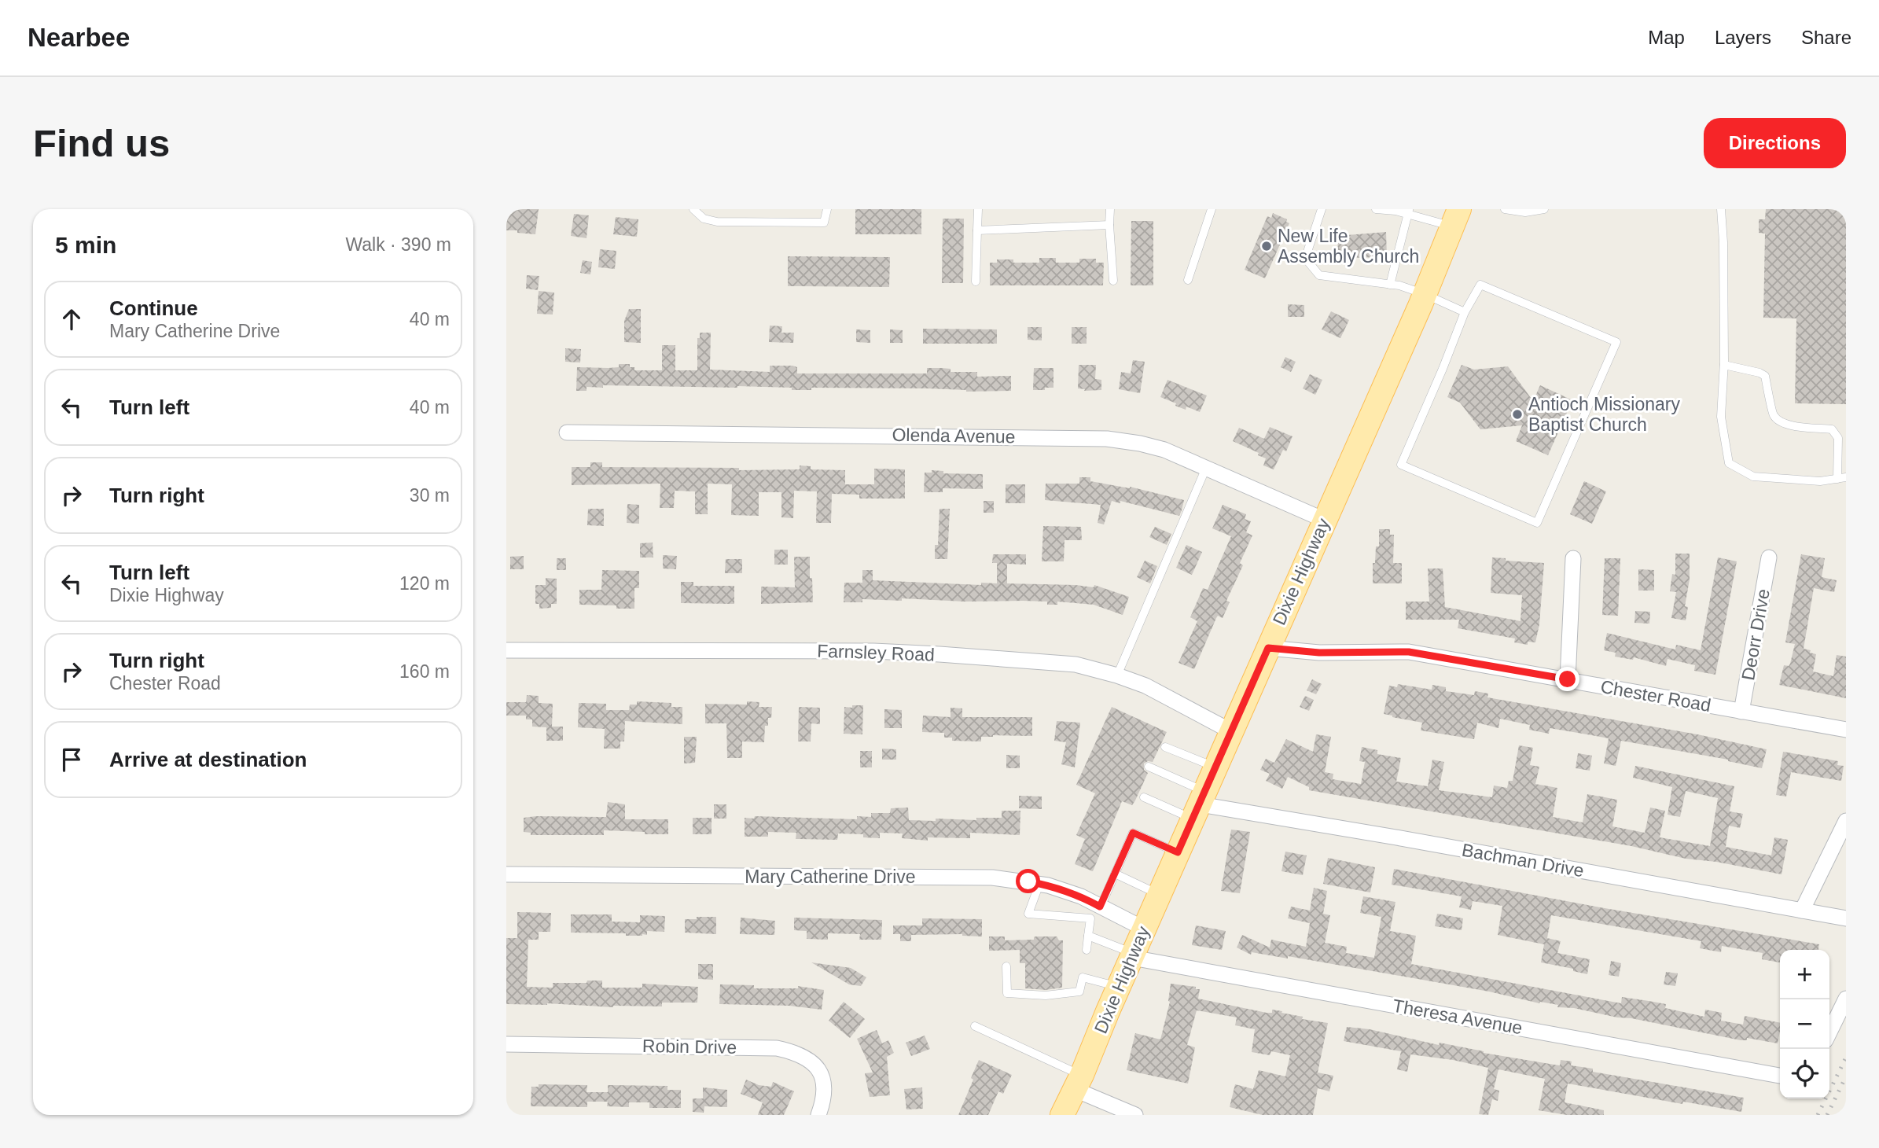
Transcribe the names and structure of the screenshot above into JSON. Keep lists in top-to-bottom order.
{
  "streets": {
    "main road": ["Dixie Highway"],
    "street": [
      "Olenda Avenue",
      "Deorr Drive",
      "Farnsley Road",
      "Chester Road",
      "Bachman Drive",
      "Mary Catherine Drive",
      "Theresa Avenue",
      "Robin Drive"
    ]
  },
  "crossings": [
    ["Olenda Avenue", "Dixie Highway"],
    ["Dixie Highway", "Farnsley Road"],
    ["Dixie Highway", "Chester Road"],
    ["Dixie Highway", "Bachman Drive"],
    ["Dixie Highway", "Mary Catherine Drive"],
    ["Dixie Highway", "Theresa Avenue"],
    ["Deorr Drive", "Chester Road"]
  ],
  "places": ["New Life Assembly Church", "Antioch Missionary Baptist Church"],
  "page": {
    "header": "Nearbee",
    "nav": ["Map", "Layers", "Share"],
    "buttons": "Directions",
    "title": "Find us",
    "heading": ["5 min", "Walk · 390 m"],
    "list": [
      ["Continue", "Mary Catherine Drive", "40 m"],
      ["Turn left", "40 m"],
      ["Turn right", "30 m"],
      ["Turn left", "Dixie Highway", "120 m"],
      ["Turn right", "Chester Road", "160 m"],
      "Arrive at destination"
    ],
    "map_buttons": ["+", "−"]
  }
}
